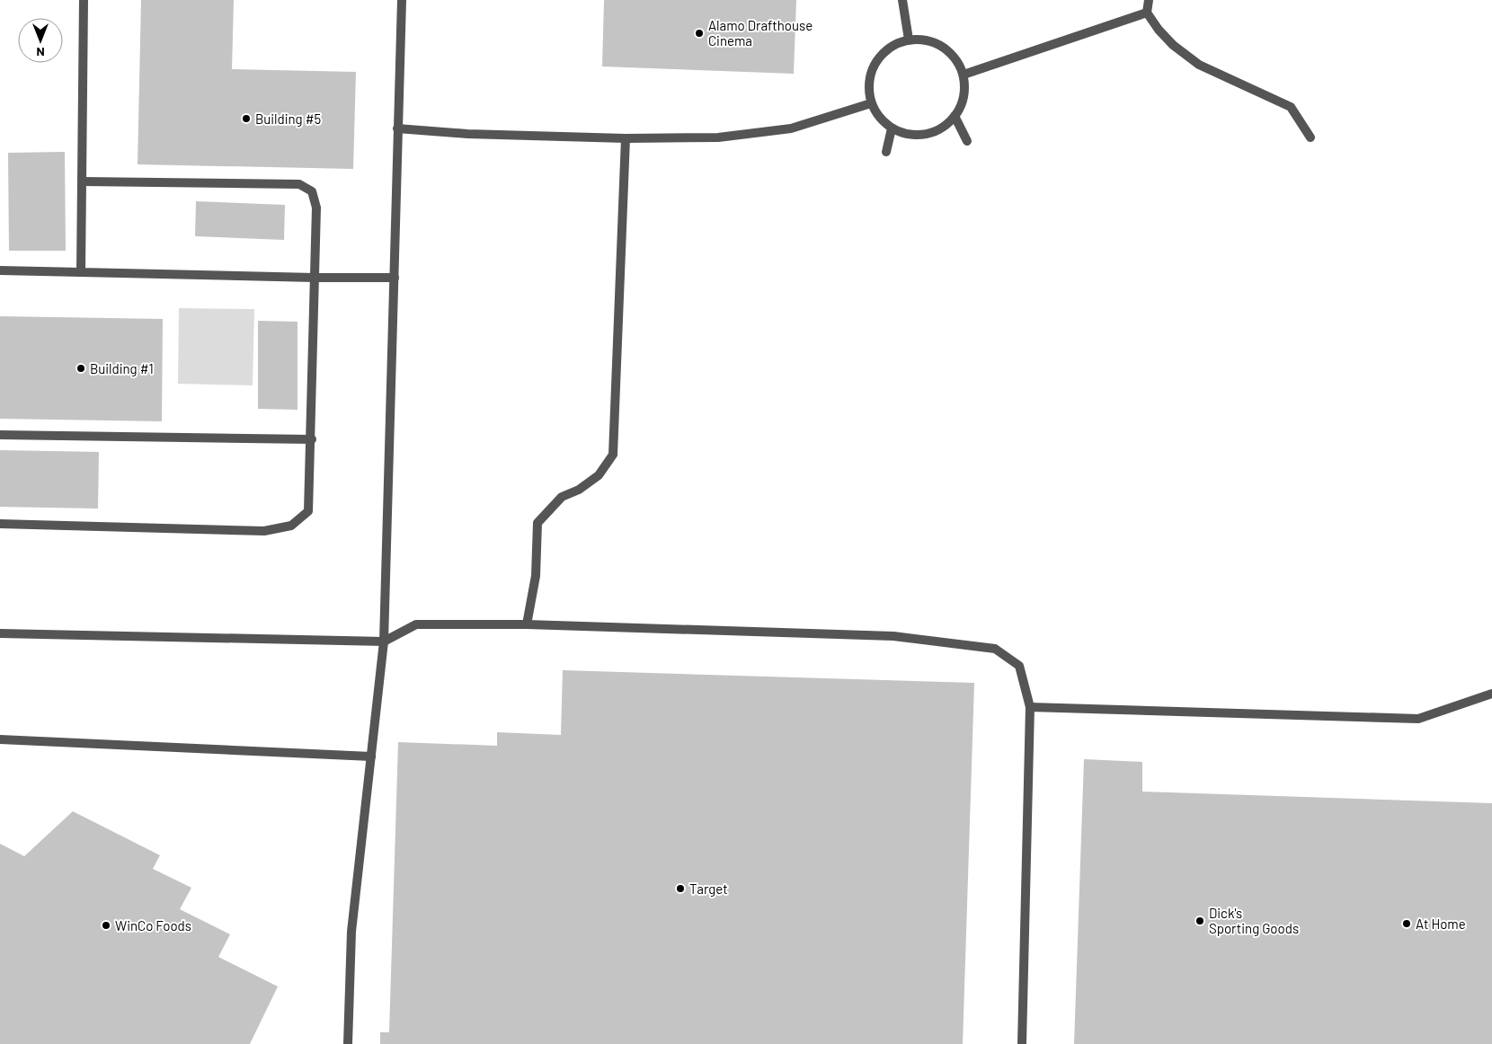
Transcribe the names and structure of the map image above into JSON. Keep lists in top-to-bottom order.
{
  "places": [
    "Alamo Drafthouse Cinema",
    "Building #5",
    "Building #1",
    "Target",
    "Dick's Sporting Goods",
    "At Home",
    "WinCo Foods"
  ],
  "north": "bottom"
}
